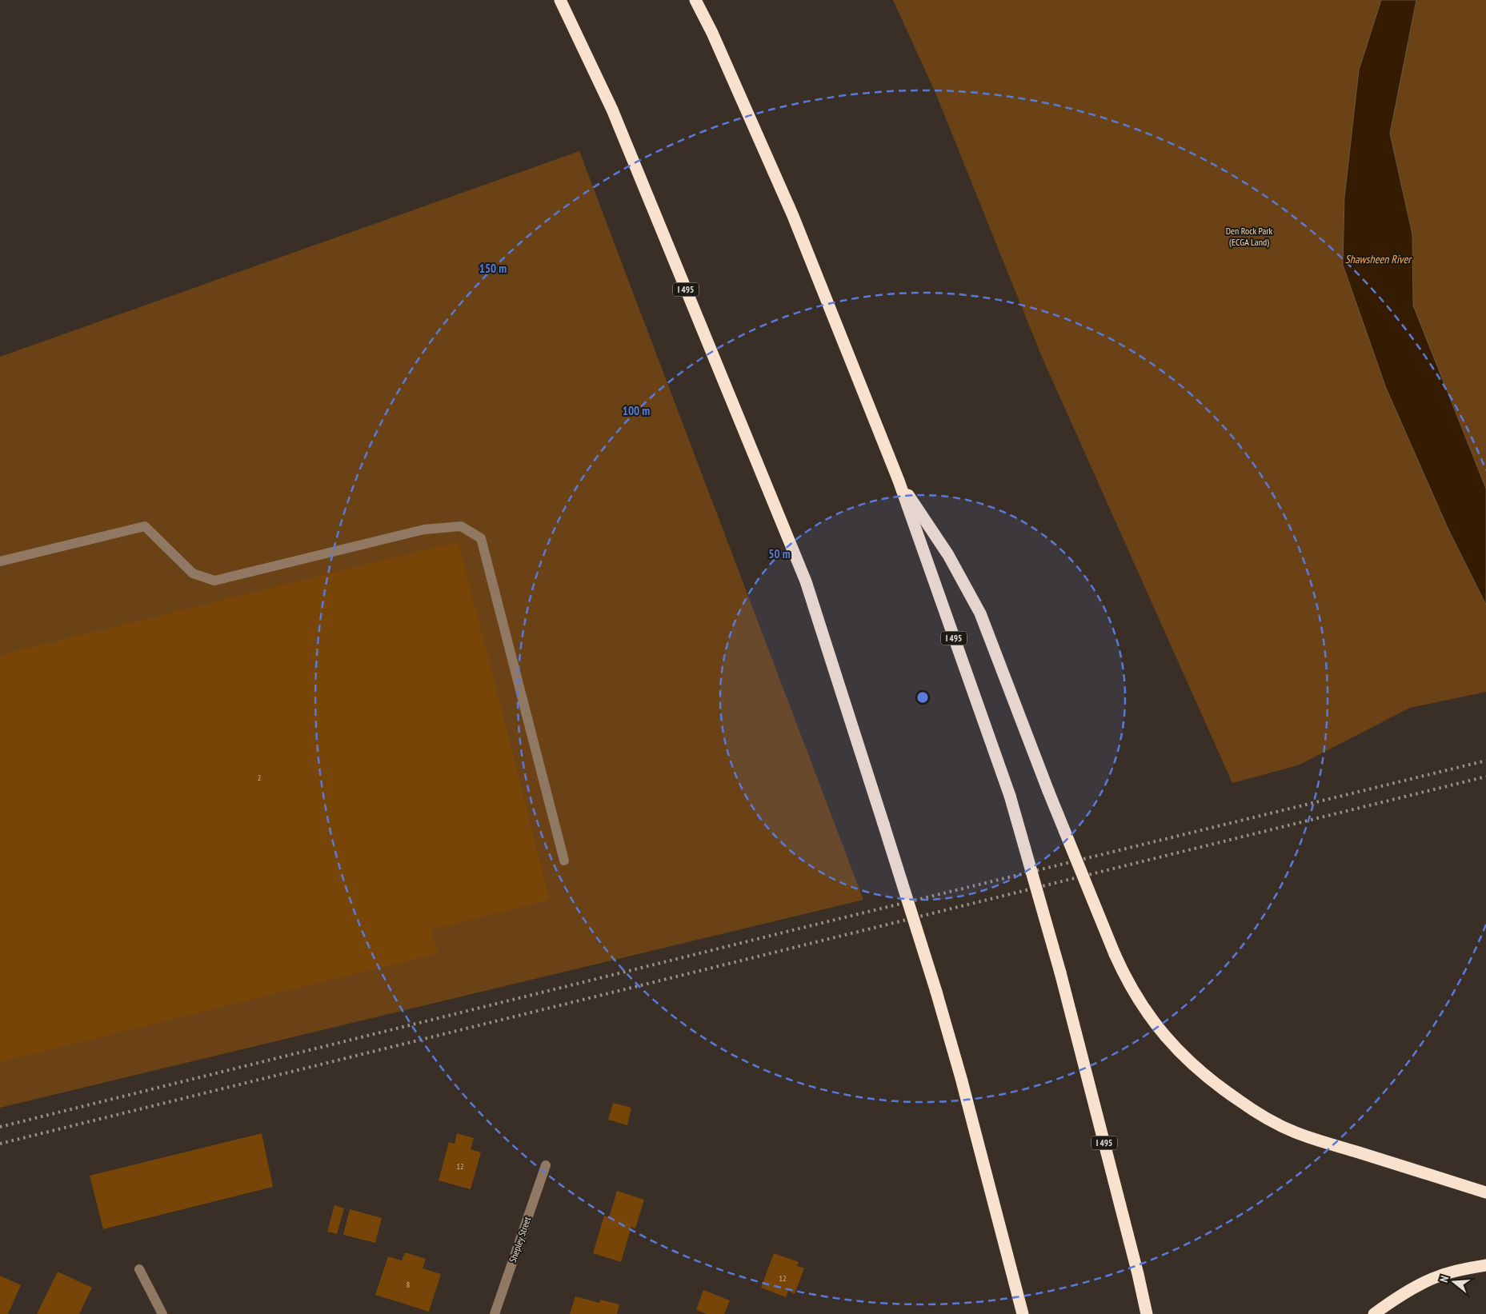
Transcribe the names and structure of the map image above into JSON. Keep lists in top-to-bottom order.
{
  "streets": {
    "highway": ["I 495"],
    "street": ["Shepley Street"]
  },
  "water": ["Shawsheen River"],
  "parks": ["Den Rock Park (ECGA Land)"],
  "house_numbers": [
    "2",
    "12",
    "12",
    "8"
  ],
  "north": "left",
  "rings": ["150 m", "100 m", "50 m"]
}
